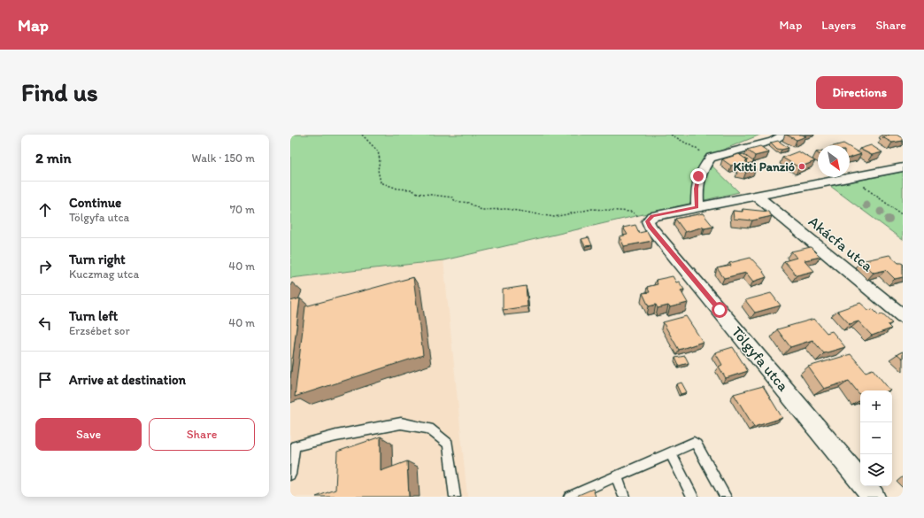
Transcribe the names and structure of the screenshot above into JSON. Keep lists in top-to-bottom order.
{
  "streets": {
    "street": ["Akácfa utca", "Tölgyfa utca"]
  },
  "places": ["Kitti Panzió"],
  "north": "bottom right",
  "page": {
    "header": "Map",
    "nav": ["Map", "Layers", "Share"],
    "buttons": [
      "Directions",
      ["Save", "Share"]
    ],
    "title": "Find us",
    "heading": ["2 min", "Walk · 150 m"],
    "list": [
      ["Continue", "Tölgyfa utca", "70 m"],
      ["Turn right", "Kuczmag utca", "40 m"],
      ["Turn left", "Erzsébet sor", "40 m"],
      "Arrive at destination"
    ],
    "map_buttons": ["+", "−"]
  }
}
